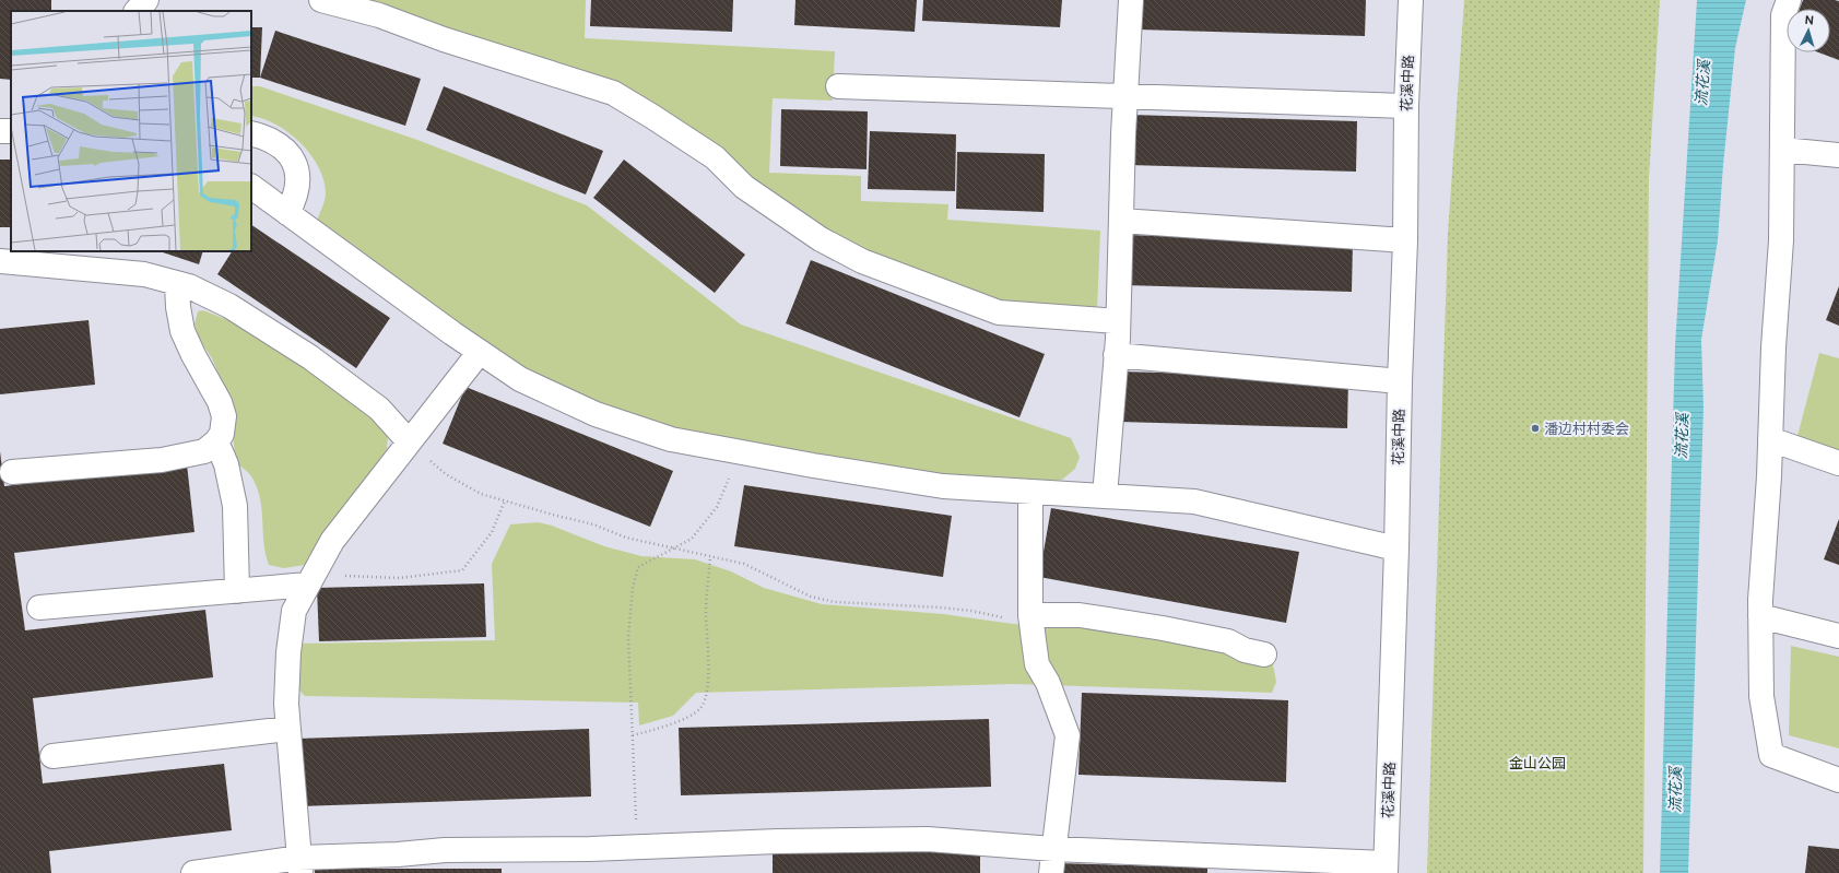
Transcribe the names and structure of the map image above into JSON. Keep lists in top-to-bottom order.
{
  "streets": {
    "street": ["花溪中路"]
  },
  "water": ["流花溪"],
  "parks": ["金山公园"],
  "places": ["潘边村村委会"],
  "north": "top"
}
